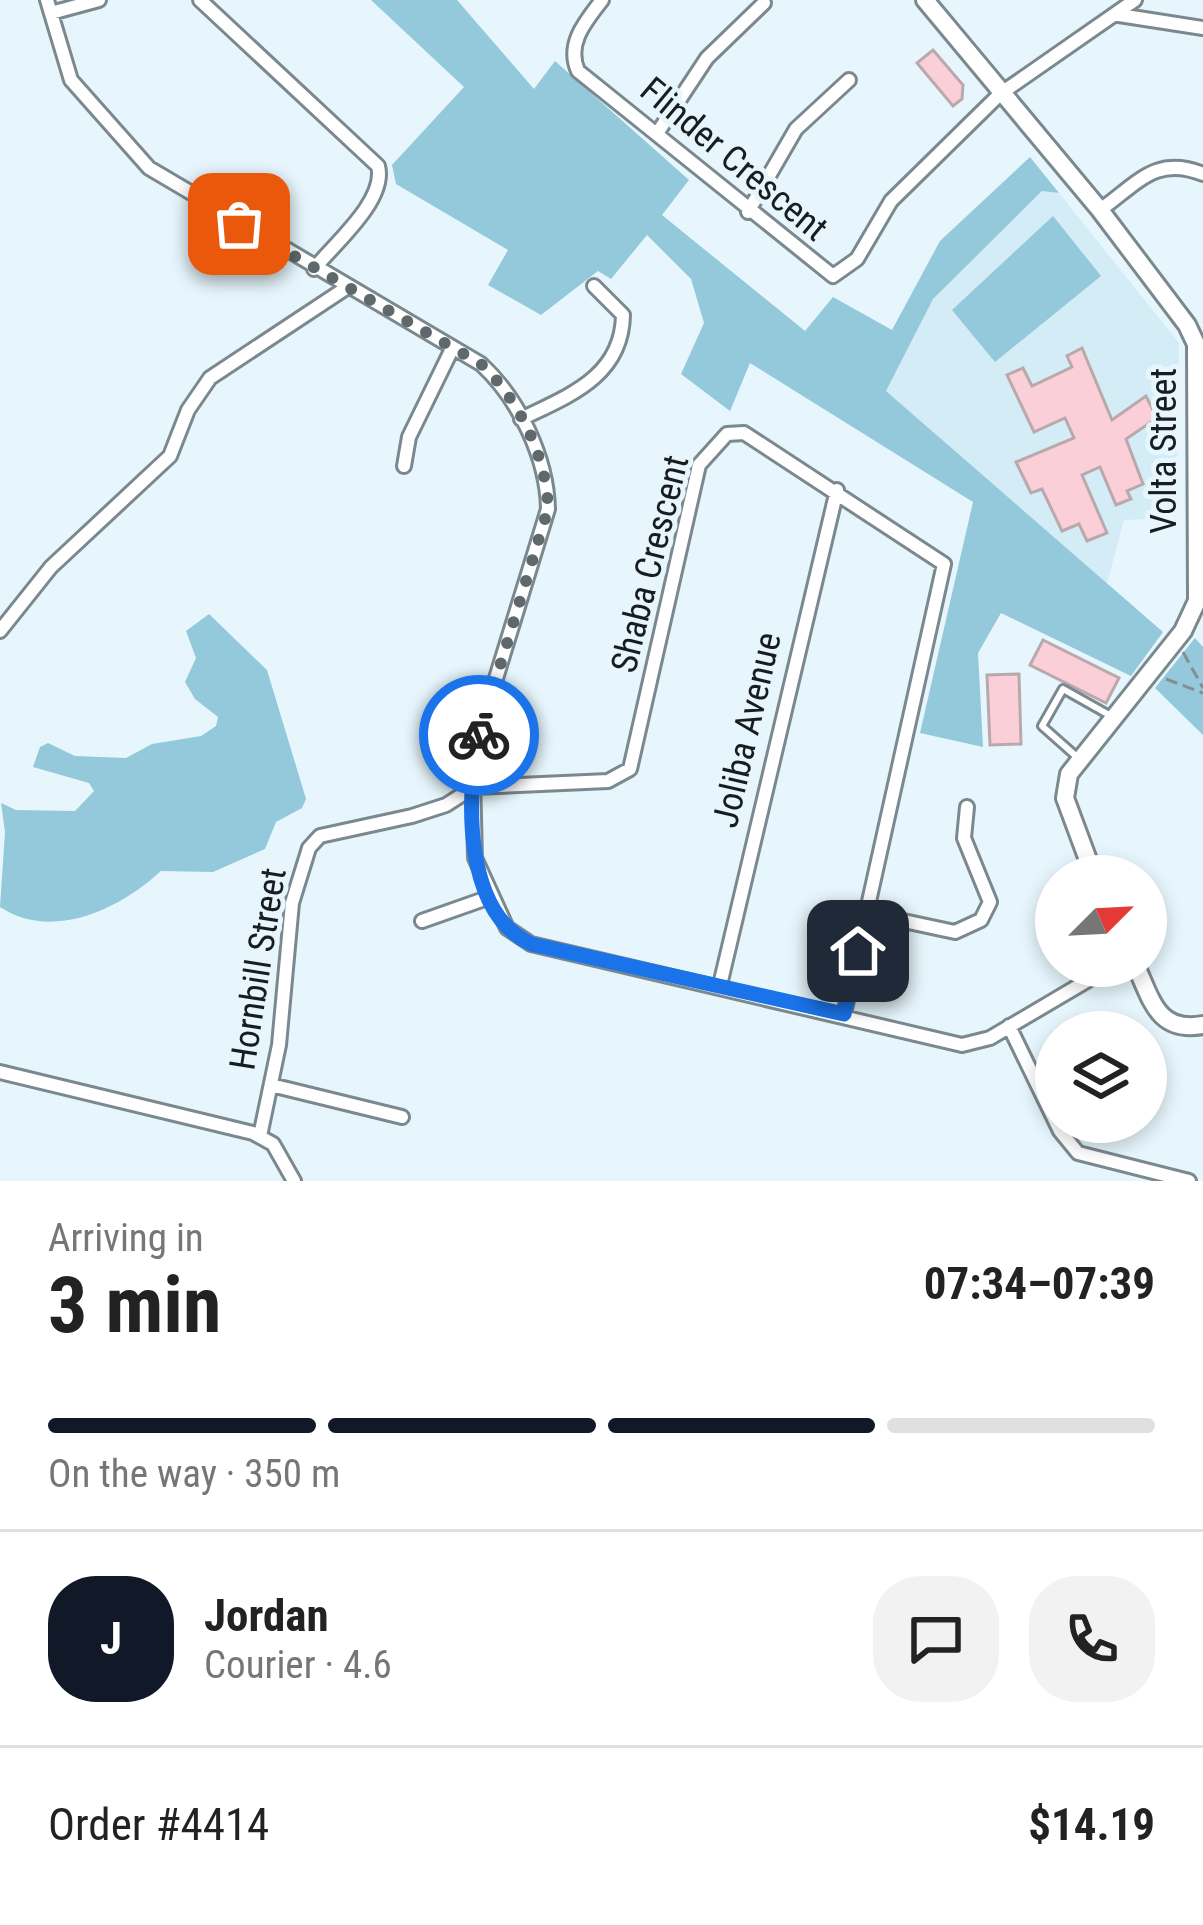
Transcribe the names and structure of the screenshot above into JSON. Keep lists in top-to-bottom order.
{
  "streets": {
    "street": [
      "Flinder Crescent",
      "Volta Street",
      "Shaba Crescent",
      "Joliba Avenue",
      "Hornbill Street"
    ]
  },
  "crossings": [
    ["Flinder Crescent", "Volta Street"],
    ["Shaba Crescent", "Joliba Avenue"],
    ["Shaba Crescent", "Hornbill Street"]
  ],
  "north": "top right",
  "page": {
    "heading": ["3 min", "Arriving in", "07:34–07:39"],
    "panel": [
      "Jordan",
      "Courier · 4.6",
      "Order #4414",
      "$14.19"
    ],
    "bar": "On the way · 350 m",
    "round": "J"
  }
}
